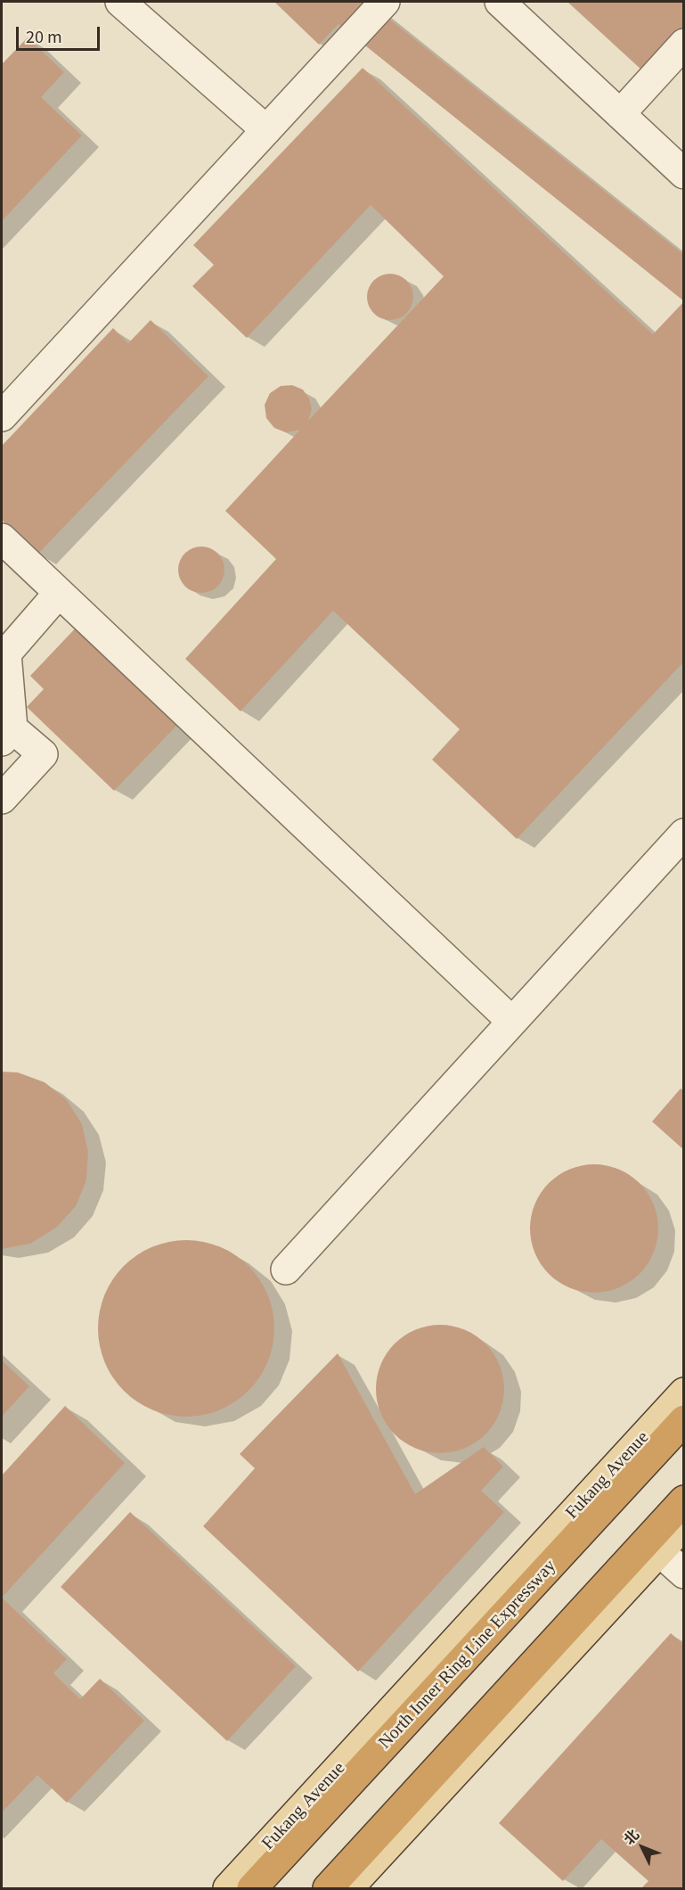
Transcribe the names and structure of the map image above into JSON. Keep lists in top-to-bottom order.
{
  "streets": {
    "highway": ["North Inner Ring Line Expressway"],
    "main road": ["Fukang Avenue"]
  },
  "crossings": [
    ["Fukang Avenue", "North Inner Ring Line Expressway"]
  ],
  "scale_bar": "20 m",
  "north": "top left"
}
